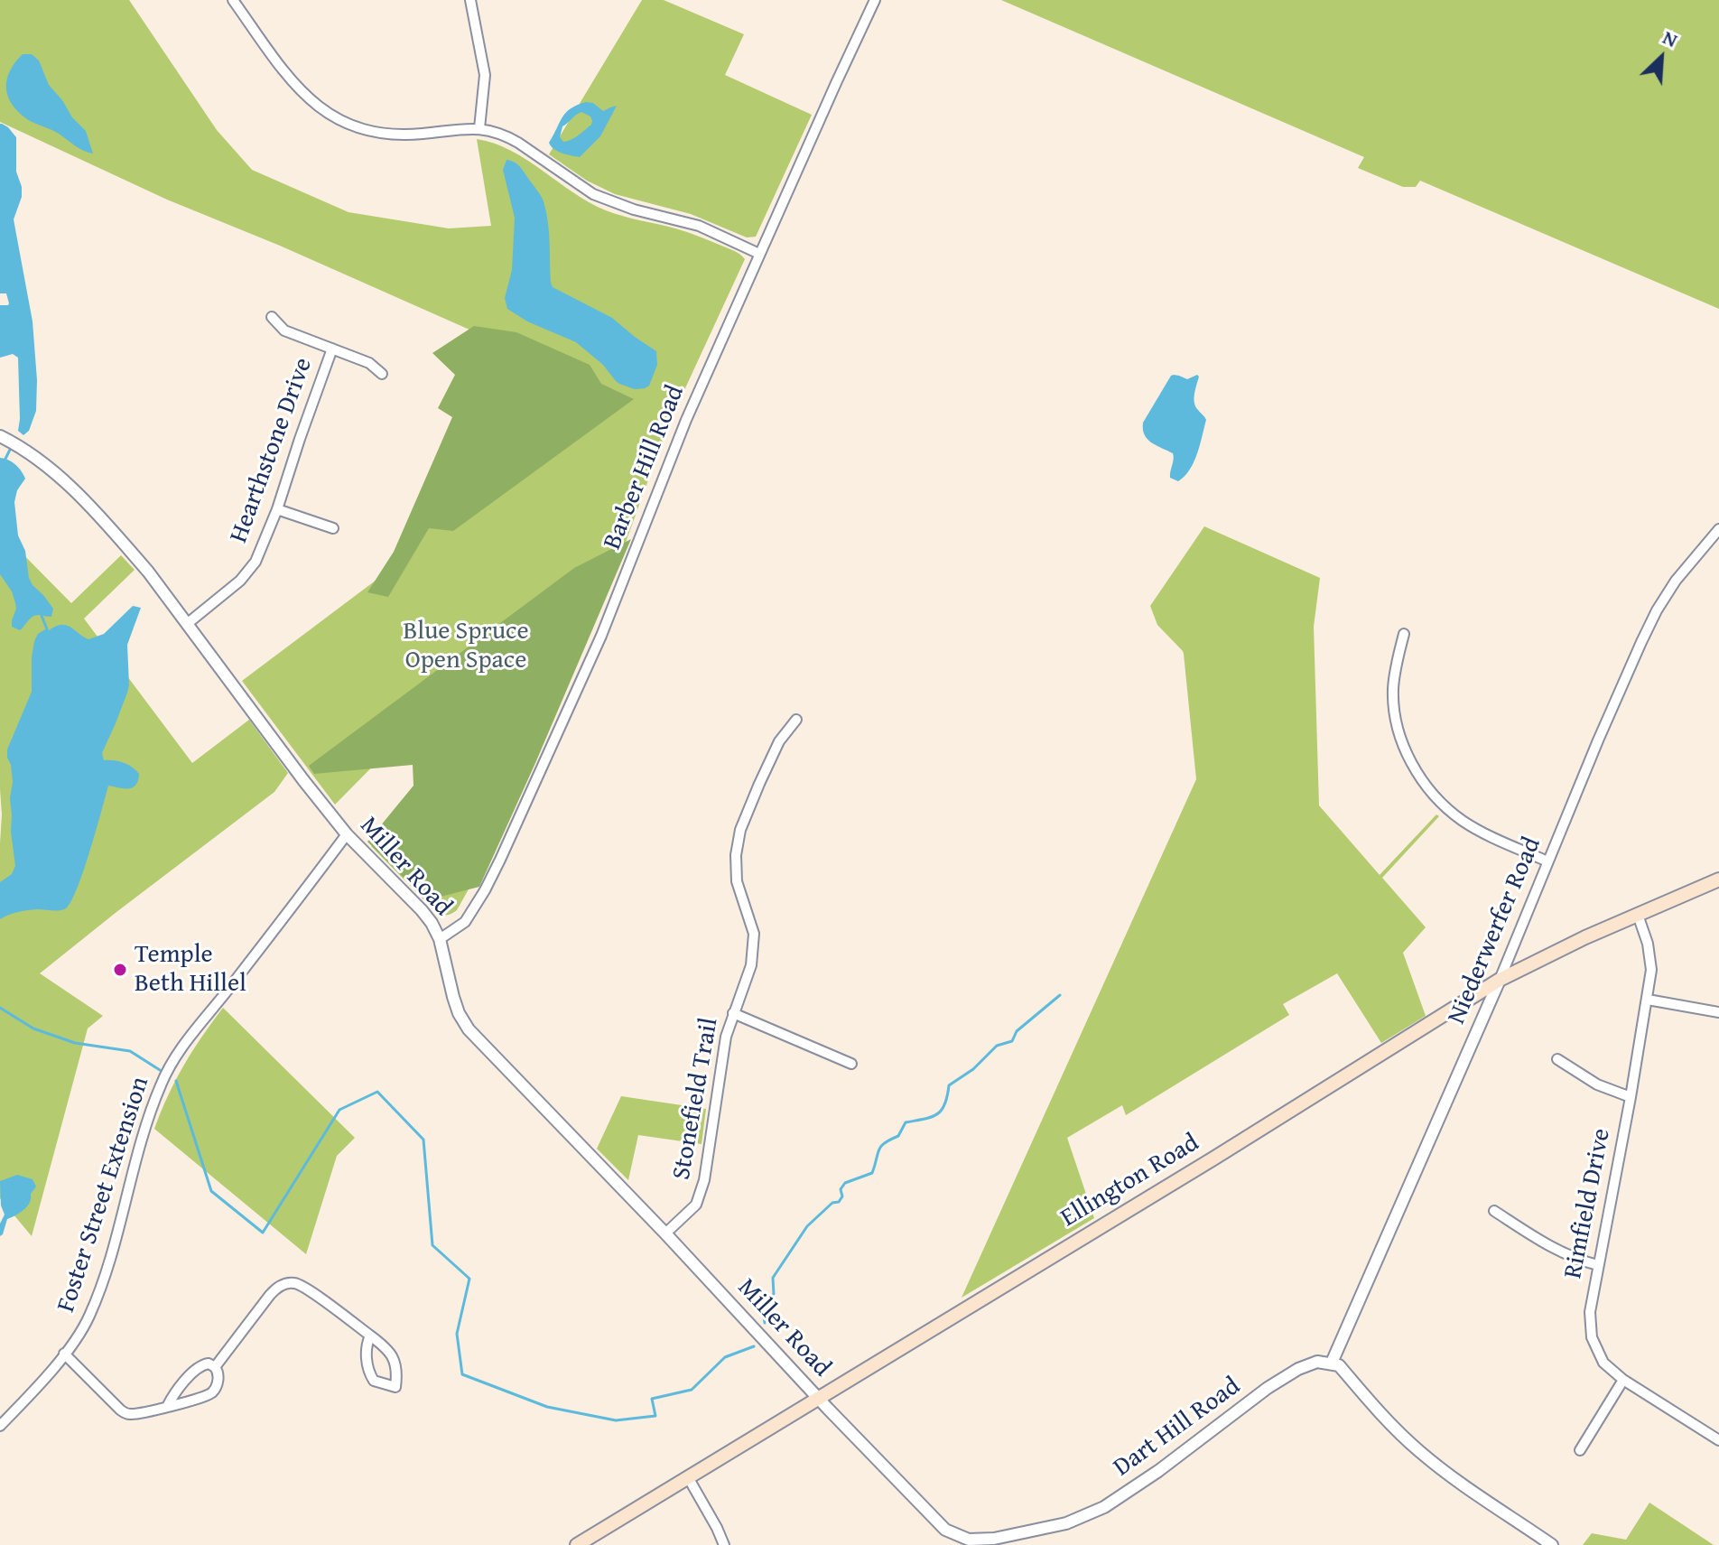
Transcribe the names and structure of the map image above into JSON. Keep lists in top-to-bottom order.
{
  "streets": {
    "main road": ["Ellington Road"],
    "street": [
      "Hearthstone Drive",
      "Barber Hill Road",
      "Miller Road",
      "Niederwerfer Road",
      "Stonefield Trail",
      "Foster Street Extension",
      "Rimfield Drive",
      "Dart Hill Road"
    ]
  },
  "crossings": [
    ["Hearthstone Drive", "Miller Road"],
    ["Barber Hill Road", "Miller Road"],
    ["Miller Road", "Stonefield Trail"],
    ["Miller Road", "Ellington Road"],
    ["Miller Road", "Foster Street Extension"],
    ["Miller Road", "Dart Hill Road"],
    ["Niederwerfer Road", "Ellington Road"],
    ["Niederwerfer Road", "Dart Hill Road"],
    ["Ellington Road", "Rimfield Drive"],
    ["Ellington Road", "Dart Hill Road"]
  ],
  "parks": ["Blue Spruce Open Space"],
  "places": ["Temple Beth Hillel"],
  "north": "top right"
}
